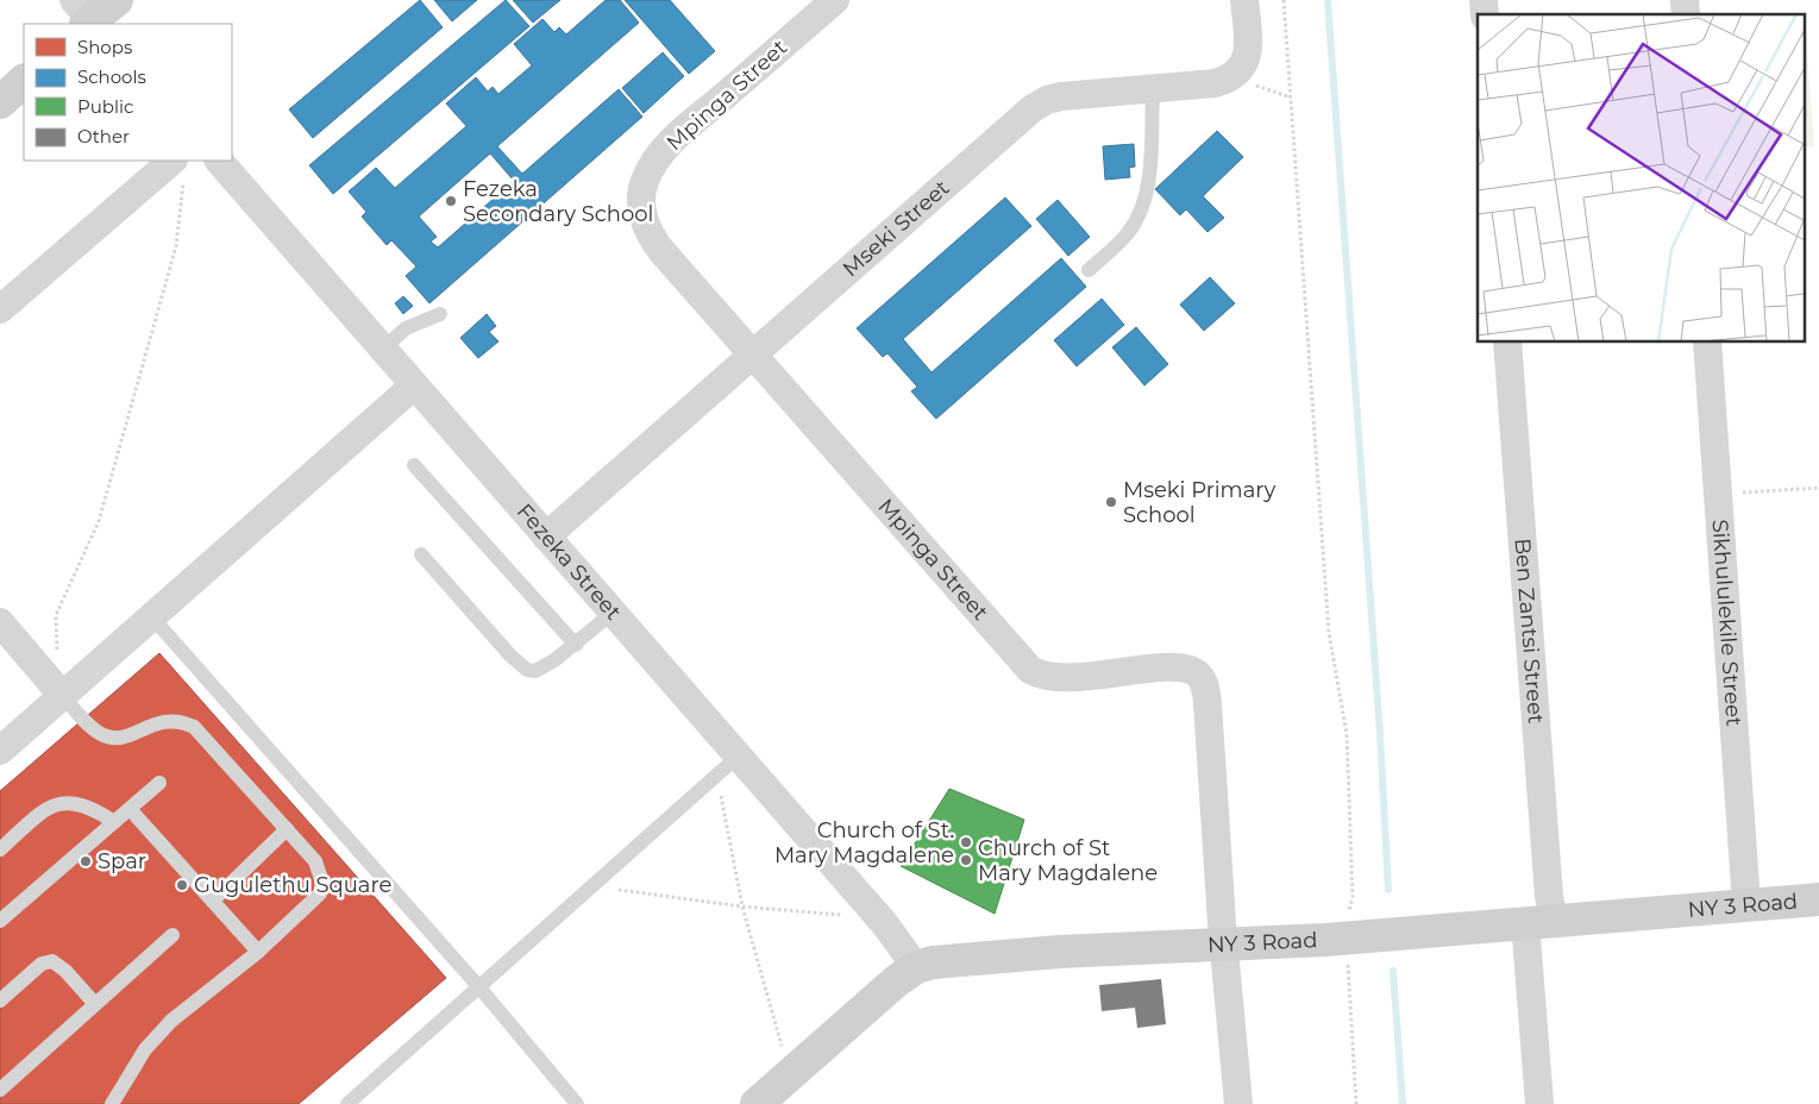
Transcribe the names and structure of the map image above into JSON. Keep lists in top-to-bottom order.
{
  "streets": {
    "street": [
      "Mpinga Street",
      "Mseki Street",
      "Fezeka Street",
      "Sikhululekile Street",
      "Ben Zantsi Street",
      "NY 3 Road"
    ]
  },
  "crossings": [
    ["Mpinga Street", "Mseki Street"],
    ["Mpinga Street", "NY 3 Road"],
    ["Mseki Street", "Fezeka Street"],
    ["Fezeka Street", "NY 3 Road"],
    ["Sikhululekile Street", "NY 3 Road"],
    ["Ben Zantsi Street", "NY 3 Road"]
  ],
  "places": [
    "Fezeka Secondary School",
    "Mseki Primary School",
    "Church of St. Mary Magdalene",
    "Church of St Mary Magdalene",
    "Spar",
    "Gugulethu Square"
  ],
  "legend": [
    "Shops",
    "Schools",
    "Public",
    "Other"
  ]
}
